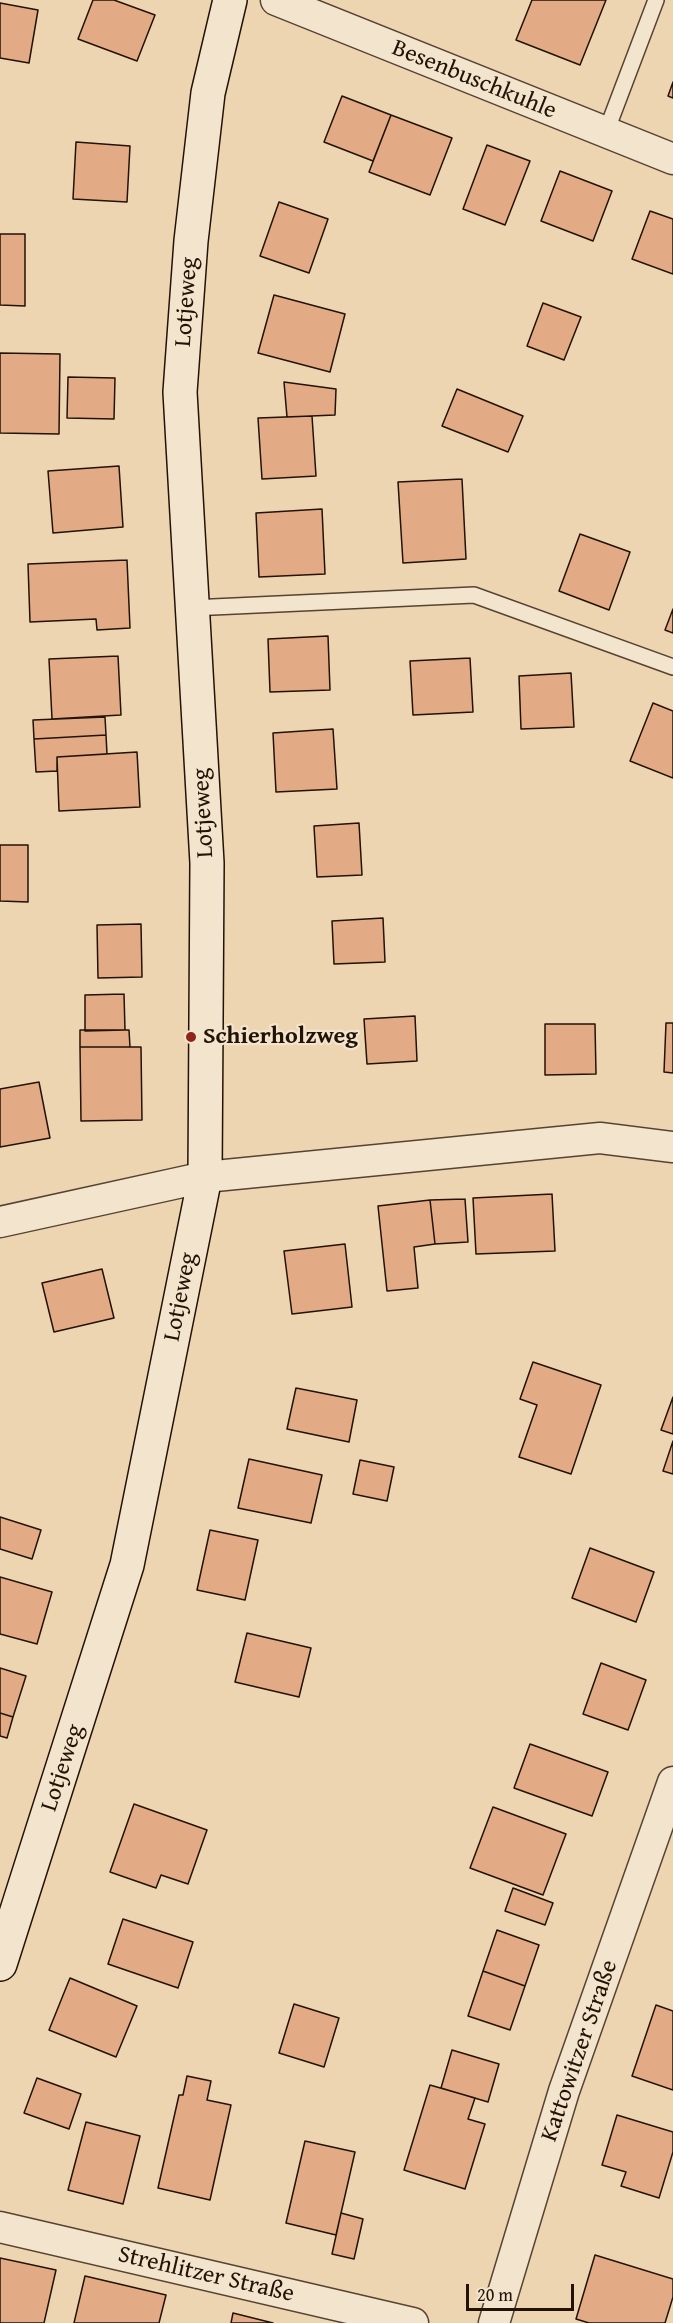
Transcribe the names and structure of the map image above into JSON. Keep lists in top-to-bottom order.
{
  "streets": {
    "street": [
      "Besenbuschkuhle",
      "Lotjeweg",
      "Kattowitzer Straße",
      "Strehlitzer Straße"
    ]
  },
  "places": ["Schierholzweg"],
  "scale_bar": "20 m"
}
